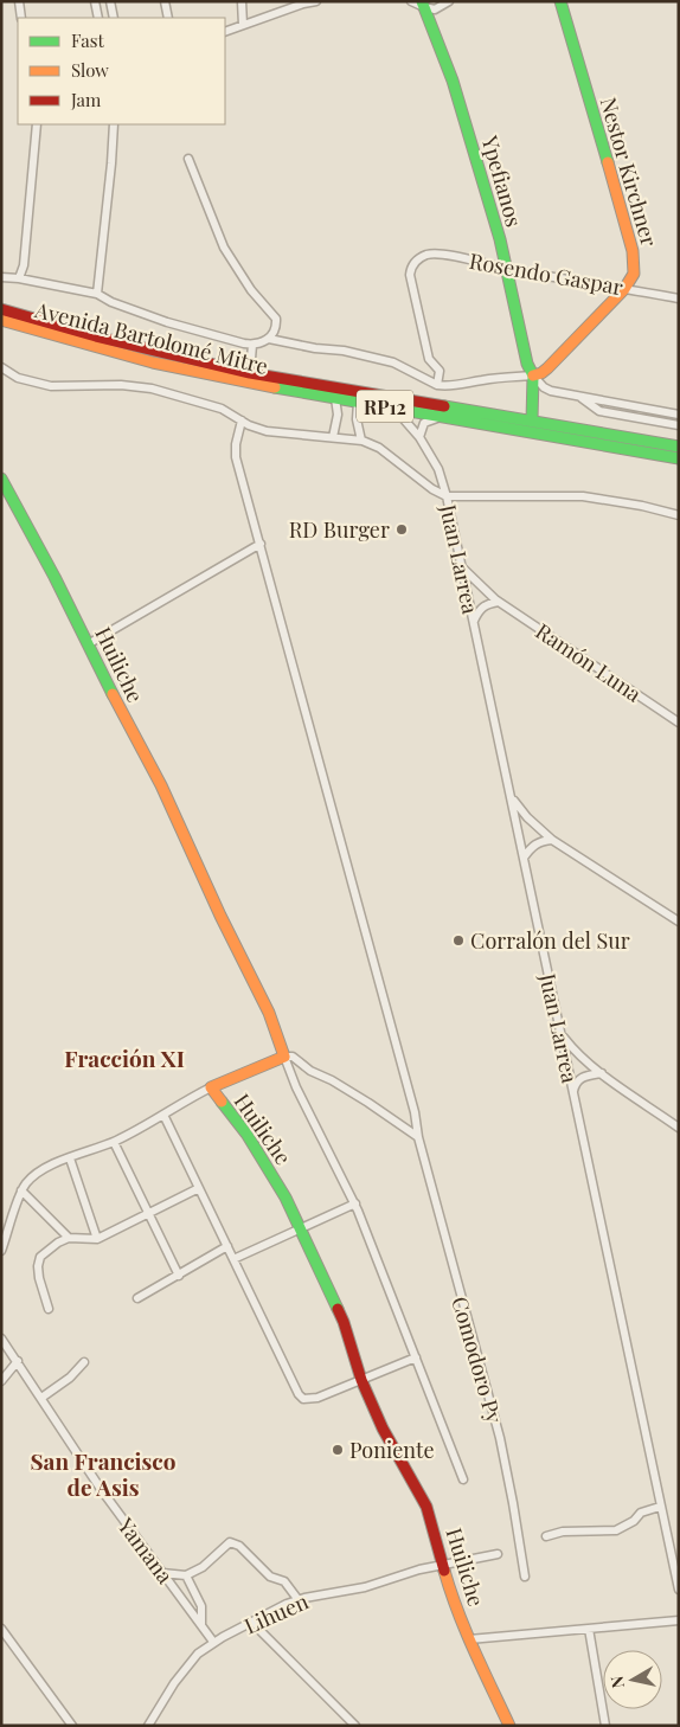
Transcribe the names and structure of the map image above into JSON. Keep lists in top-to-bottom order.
{
  "streets": {
    "street": [
      "Nestor Kirchner",
      "Ypefianos",
      "Rosendo Gaspar",
      "Avenida Bartolomé Mitre",
      "RP12",
      "Juan Larrea",
      "Ramón Luna",
      "Huiliche",
      "Comodoro Py",
      "Yamana",
      "Lihuen"
    ]
  },
  "crossings": [
    ["Nestor Kirchner", "Ypefianos"],
    ["Nestor Kirchner", "Rosendo Gaspar"],
    ["Ypefianos", "Rosendo Gaspar"],
    ["Avenida Bartolomé Mitre", "Juan Larrea"],
    ["Juan Larrea", "Ramón Luna"],
    ["Huiliche", "Lihuen"],
    ["Yamana", "Lihuen"]
  ],
  "districts": ["Fracción XI", "San Francisco de Asis"],
  "places": ["RD Burger", "Corralón del Sur", "Poniente"],
  "legend": ["Fast", "Slow", "Jam"],
  "north": "left"
}
